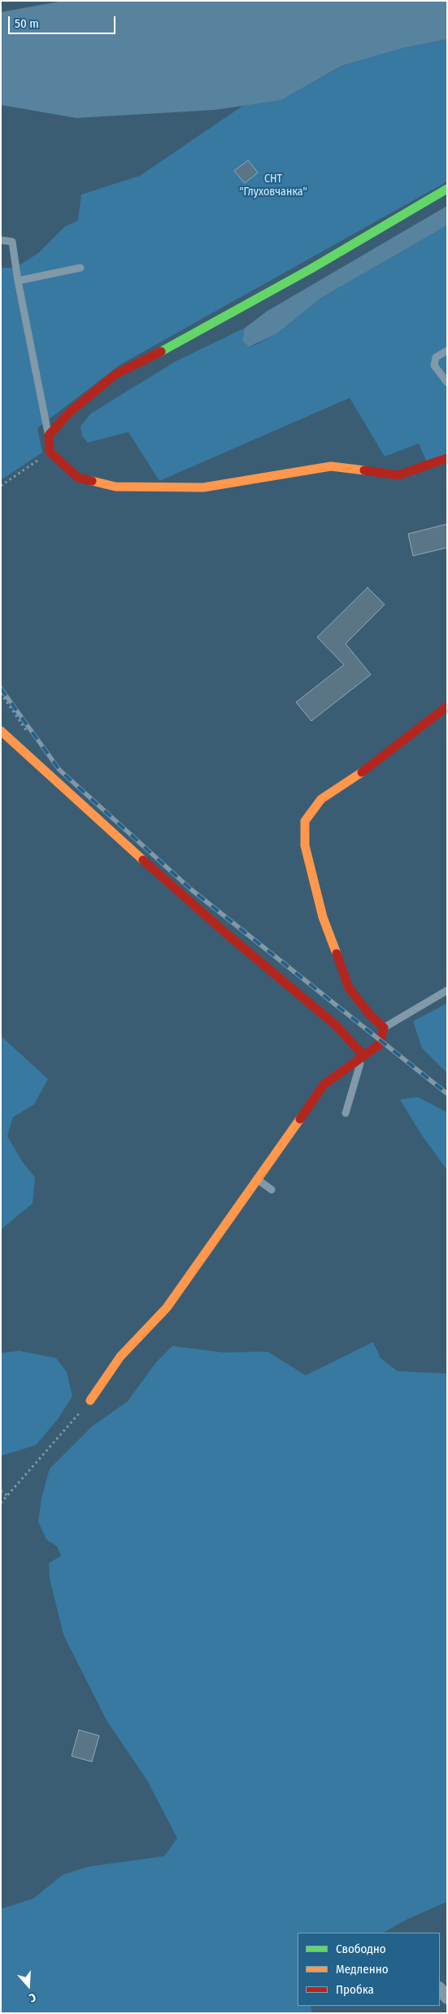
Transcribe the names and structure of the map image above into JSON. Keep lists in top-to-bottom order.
{
  "parks": ["СНТ \"Глуховчанка\""],
  "legend": ["Свободно", "Медленно", "Пробка"],
  "scale_bar": "50 m",
  "north": "bottom"
}
